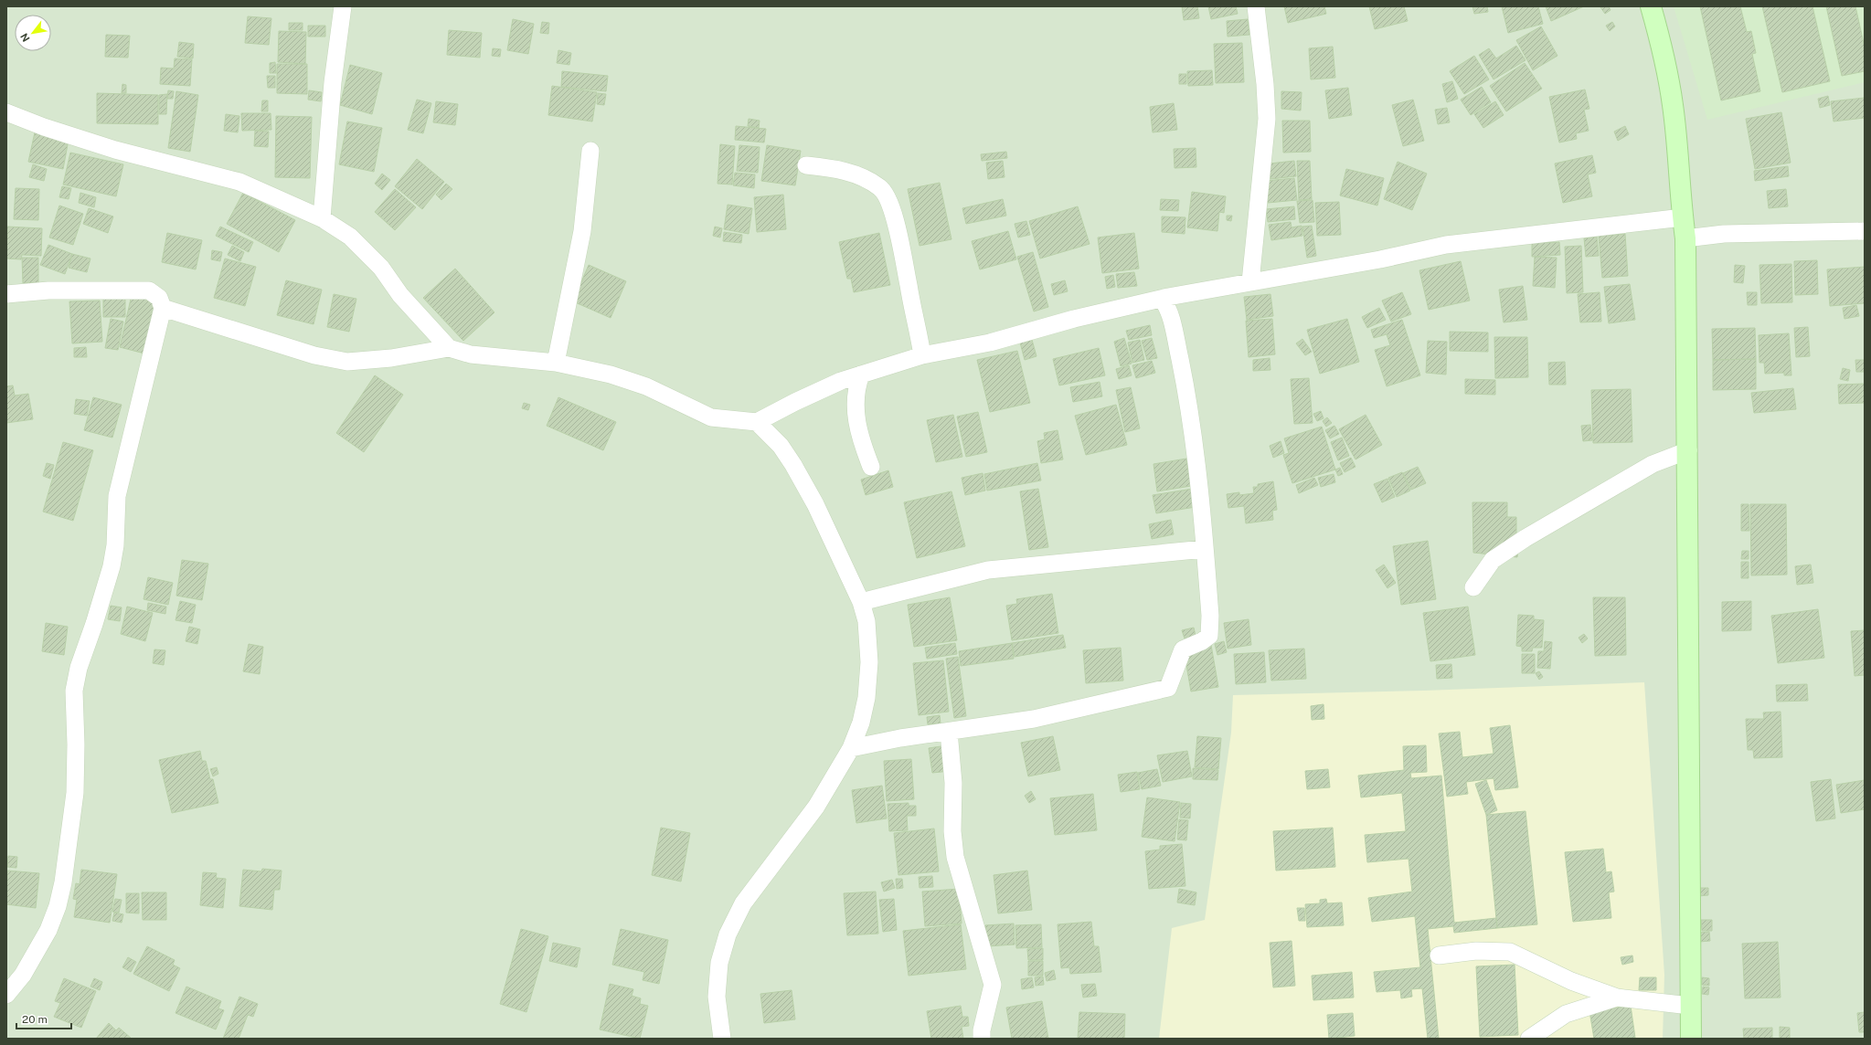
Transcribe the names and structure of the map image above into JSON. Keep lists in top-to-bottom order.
{
  "scale_bar": "20 m",
  "north": "bottom left"
}
